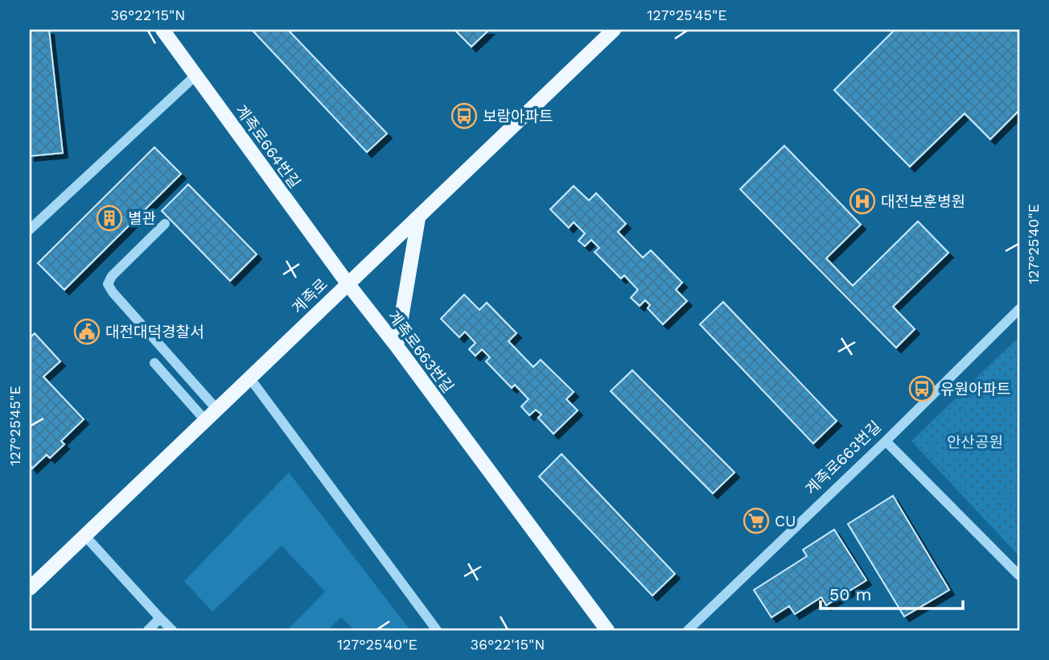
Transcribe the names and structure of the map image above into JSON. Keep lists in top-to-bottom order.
{
  "streets": {
    "main road": ["계족로664번길", "계족로", "계족로663번길"]
  },
  "crossings": [
    ["계족로664번길", "계족로"],
    ["계족로664번길", "계족로663번길"],
    ["계족로", "계족로663번길"]
  ],
  "parks": ["안산공원"],
  "places": {
    "bus stop": ["보람아파트", "유원아파트"],
    "hospital": ["대전보훈병원"],
    "building": ["별관"],
    "public building": ["대전대덕경찰서"],
    "supermarket": ["CU"]
  },
  "scale_bar": "50 m",
  "coordinates": ["36°22'15\"N", "127°25'45\"E", "127°25'40\"E"]
}
